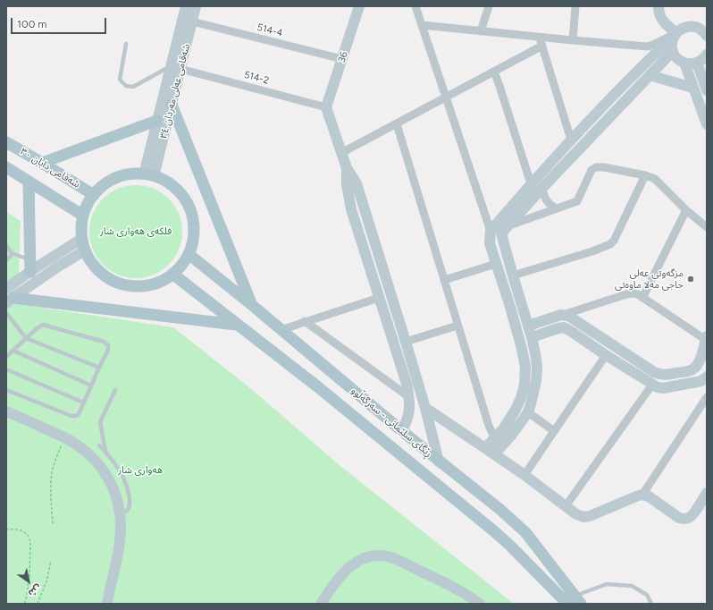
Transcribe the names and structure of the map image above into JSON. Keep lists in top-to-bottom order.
{
  "streets": {
    "main road": ["شەقامی دابان ٣٠", "ڕێگای سلێمانی - سەرگەڵوو"],
    "street": [
      "514-4",
      "36",
      "514-2",
      "شەقامی عەلی مەردان ٣٤"
    ]
  },
  "crossings": [
    ["514-4", "36"],
    ["514-4", "شەقامی عەلی مەردان ٣٤"],
    ["36", "514-2"],
    ["514-2", "شەقامی عەلی مەردان ٣٤"],
    ["شەقامی عەلی مەردان ٣٤", "شەقامی دابان ٣٠"],
    ["شەقامی عەلی مەردان ٣٤", "ڕێگای سلێمانی - سەرگەڵوو"],
    ["شەقامی دابان ٣٠", "ڕێگای سلێمانی - سەرگەڵوو"]
  ],
  "parks": ["فلکەی هەواری شار", "هەواری شار"],
  "places": ["مزگەوتی عەلی حاجی مەلا ماوەتی"],
  "scale_bar": "100 m",
  "north": "bottom right"
}
